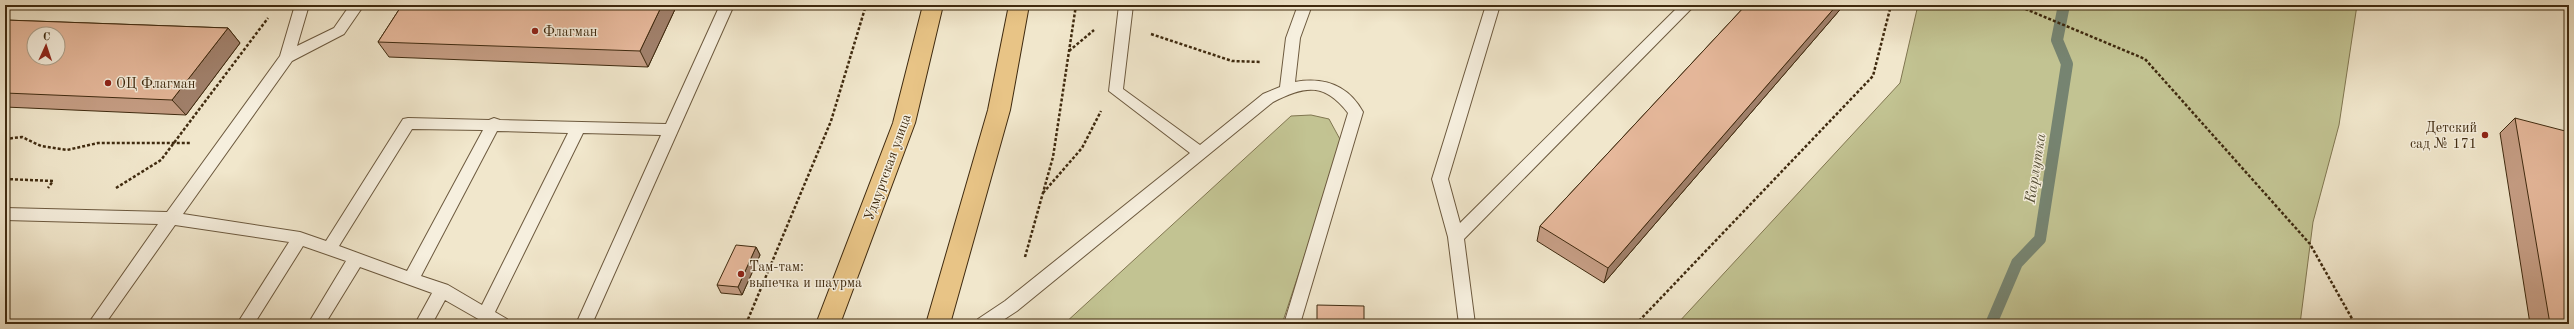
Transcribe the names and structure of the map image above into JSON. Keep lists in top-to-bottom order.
{
  "streets": {
    "main road": ["Удмуртская улица"]
  },
  "water": ["Карлутка"],
  "places": [
    "Флагман",
    "ОЦ Флагман",
    "Детский сад № 171",
    "Там-там: выпечка и шаурма"
  ],
  "north": "top"
}
